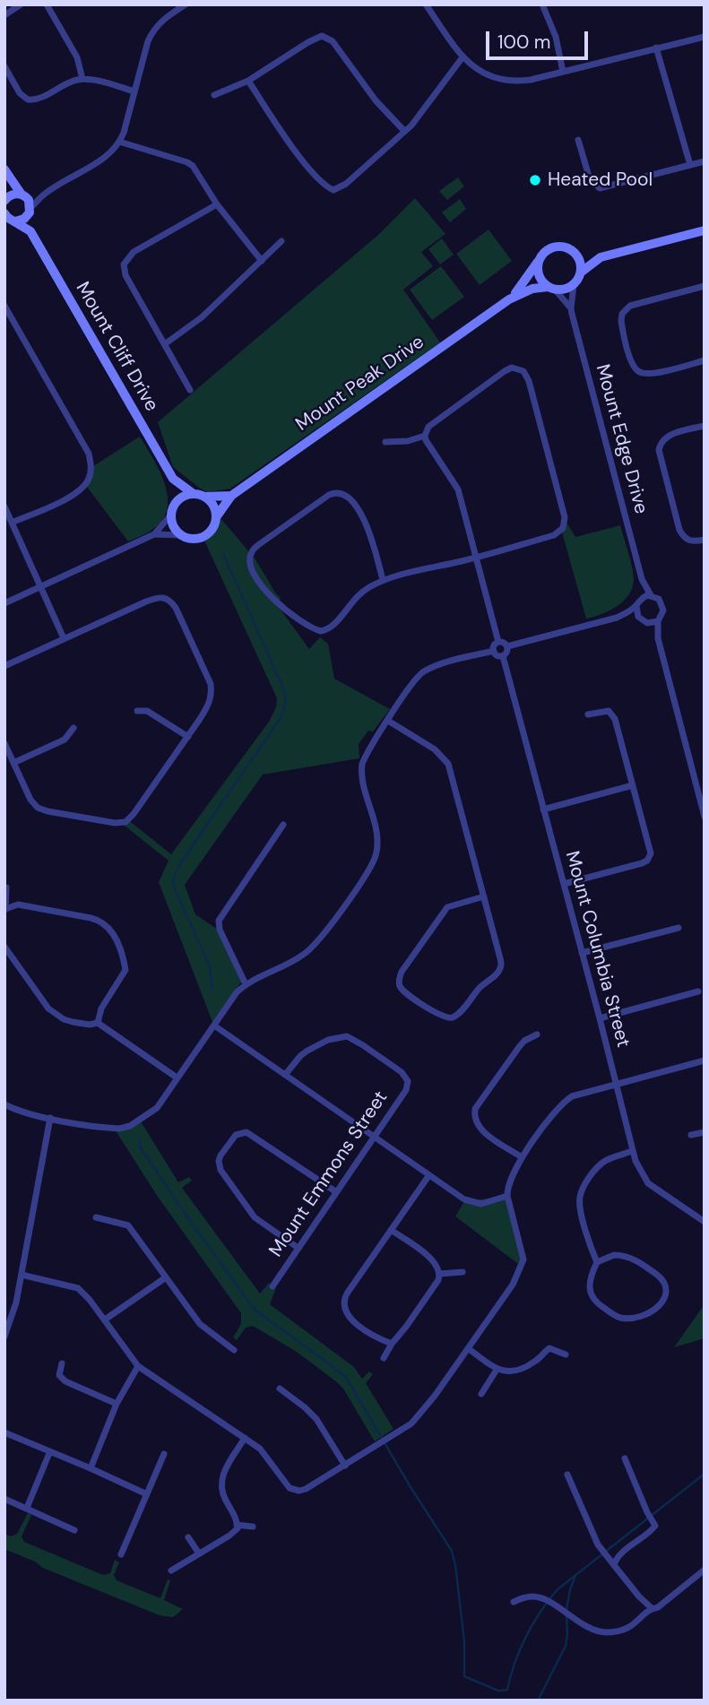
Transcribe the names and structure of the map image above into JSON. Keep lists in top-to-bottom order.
{
  "streets": {
    "street": [
      "Mount Cliff Drive",
      "Mount Peak Drive",
      "Mount Edge Drive",
      "Mount Columbia Street",
      "Mount Emmons Street"
    ]
  },
  "crossings": [
    ["Mount Cliff Drive", "Mount Peak Drive"],
    ["Mount Peak Drive", "Mount Edge Drive"]
  ],
  "places": ["Heated Pool"],
  "scale_bar": "100 m"
}
